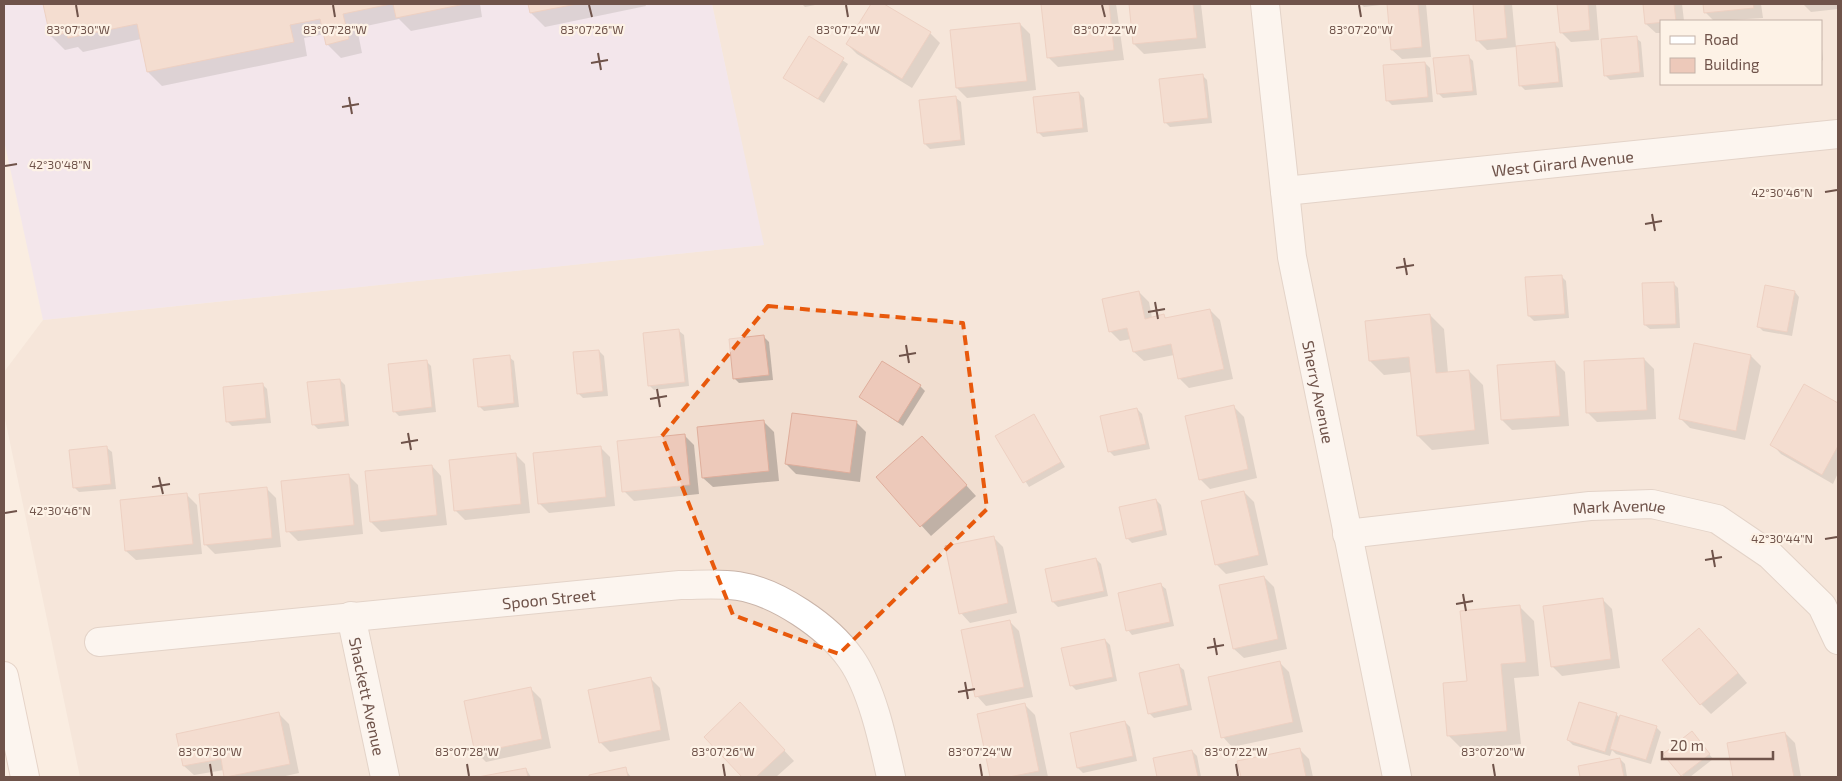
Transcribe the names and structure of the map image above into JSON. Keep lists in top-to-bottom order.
{
  "streets": {
    "street": [
      "West Girard Avenue",
      "Sherry Avenue",
      "Mark Avenue",
      "Spoon Street",
      "Shackett Avenue"
    ]
  },
  "crossings": [
    ["West Girard Avenue", "Sherry Avenue"],
    ["Sherry Avenue", "Mark Avenue"],
    ["Spoon Street", "Shackett Avenue"]
  ],
  "legend": ["Road", "Building"],
  "scale_bar": "20 m",
  "coordinates": [
    "83°07'30\"W",
    "83°07'28\"W",
    "83°07'26\"W",
    "83°07'24\"W",
    "83°07'22\"W",
    "83°07'20\"W",
    "42°30'48\"N",
    "42°30'46\"N",
    "42°30'44\"N"
  ]
}
